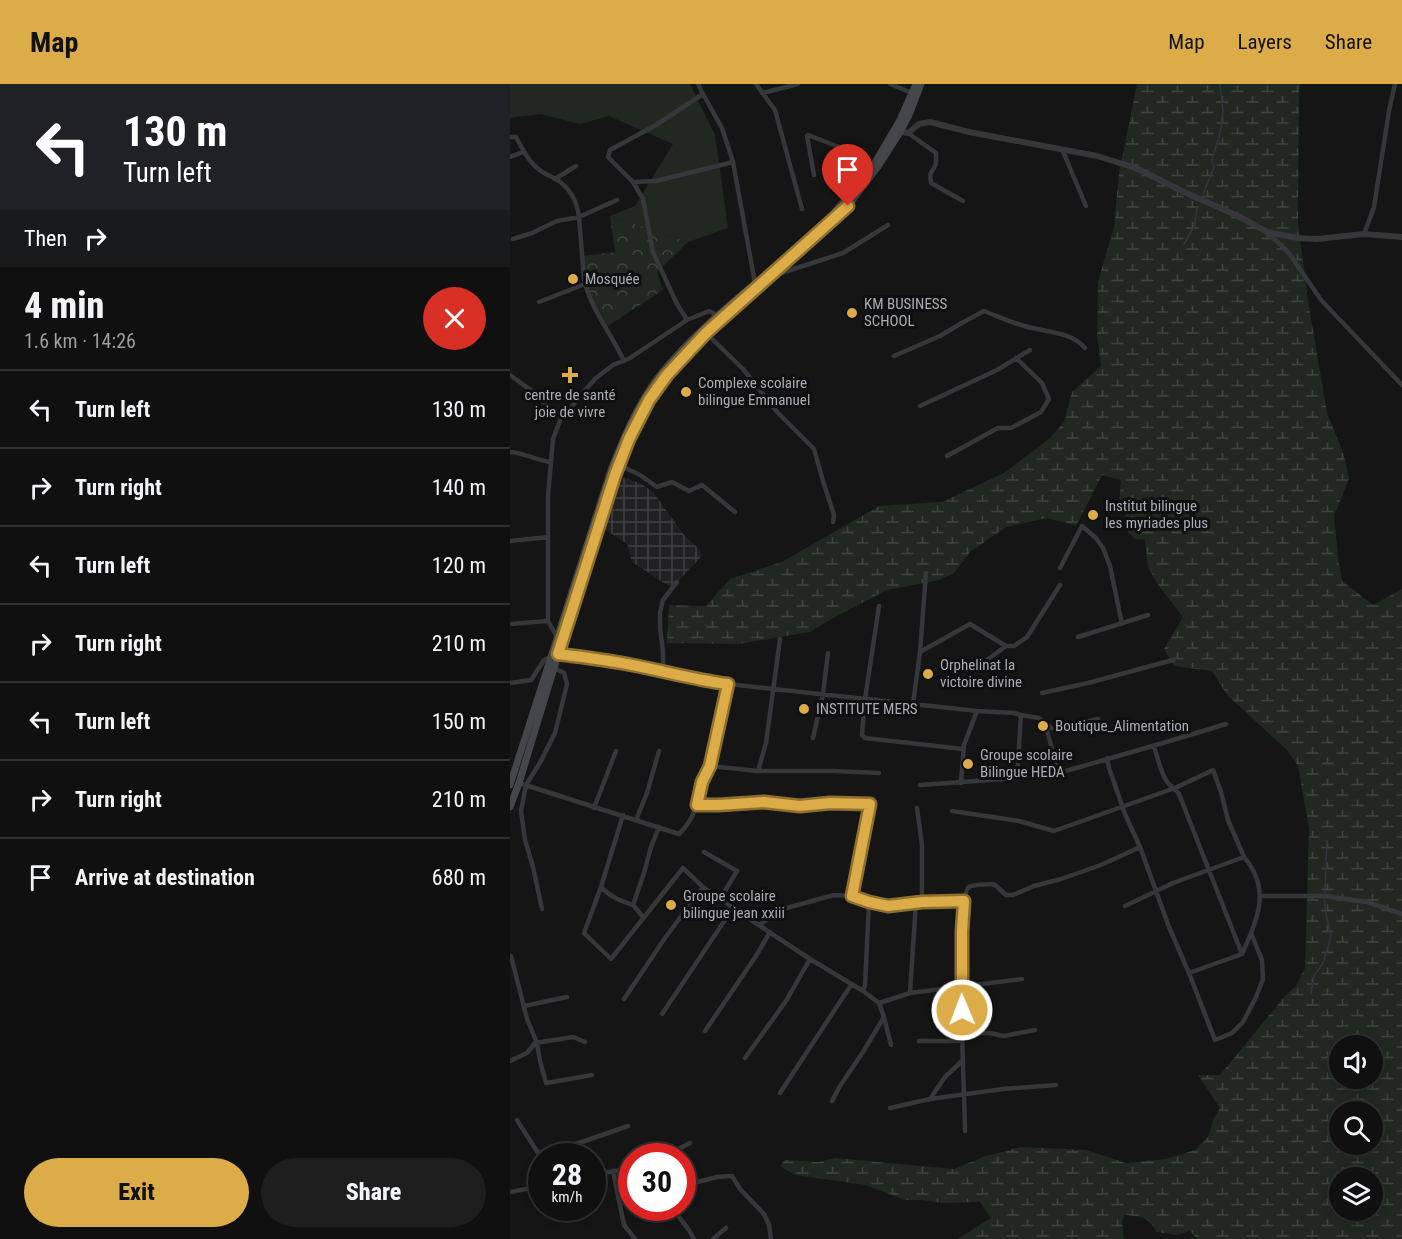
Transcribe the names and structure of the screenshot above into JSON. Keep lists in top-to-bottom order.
{
  "places": {
    "other": [
      "Mosquée",
      "KM BUSINESS SCHOOL",
      "Complexe scolaire bilingue Emmanuel",
      "Institut bilingue les myriades plus",
      "Orphelinat la victoire divine",
      "INSTITUTE MERS",
      "Boutique_Alimentation",
      "Groupe scolaire Bilingue HEDA",
      "Groupe scolaire bilingue jean xxiii"
    ],
    "health": ["centre de santé joie de vivre"]
  },
  "page": {
    "header": "Map",
    "nav": ["Map", "Layers", "Share"],
    "turn": ["130 m", "Turn left"],
    "then": "Then",
    "heading": ["4 min", "1.6 km · 14:26"],
    "list": [
      {
        "name": "Turn left",
        "value": "130 m"
      },
      {
        "name": "Turn right",
        "value": "140 m"
      },
      {
        "name": "Turn left",
        "value": "120 m"
      },
      {
        "name": "Turn right",
        "value": "210 m"
      },
      {
        "name": "Turn left",
        "value": "150 m"
      },
      {
        "name": "Turn right",
        "value": "210 m"
      },
      {
        "name": "Arrive at destination",
        "value": "680 m"
      }
    ],
    "speed": "28 km/h",
    "limit": "30",
    "buttons": ["Exit", "Share"]
  }
}
